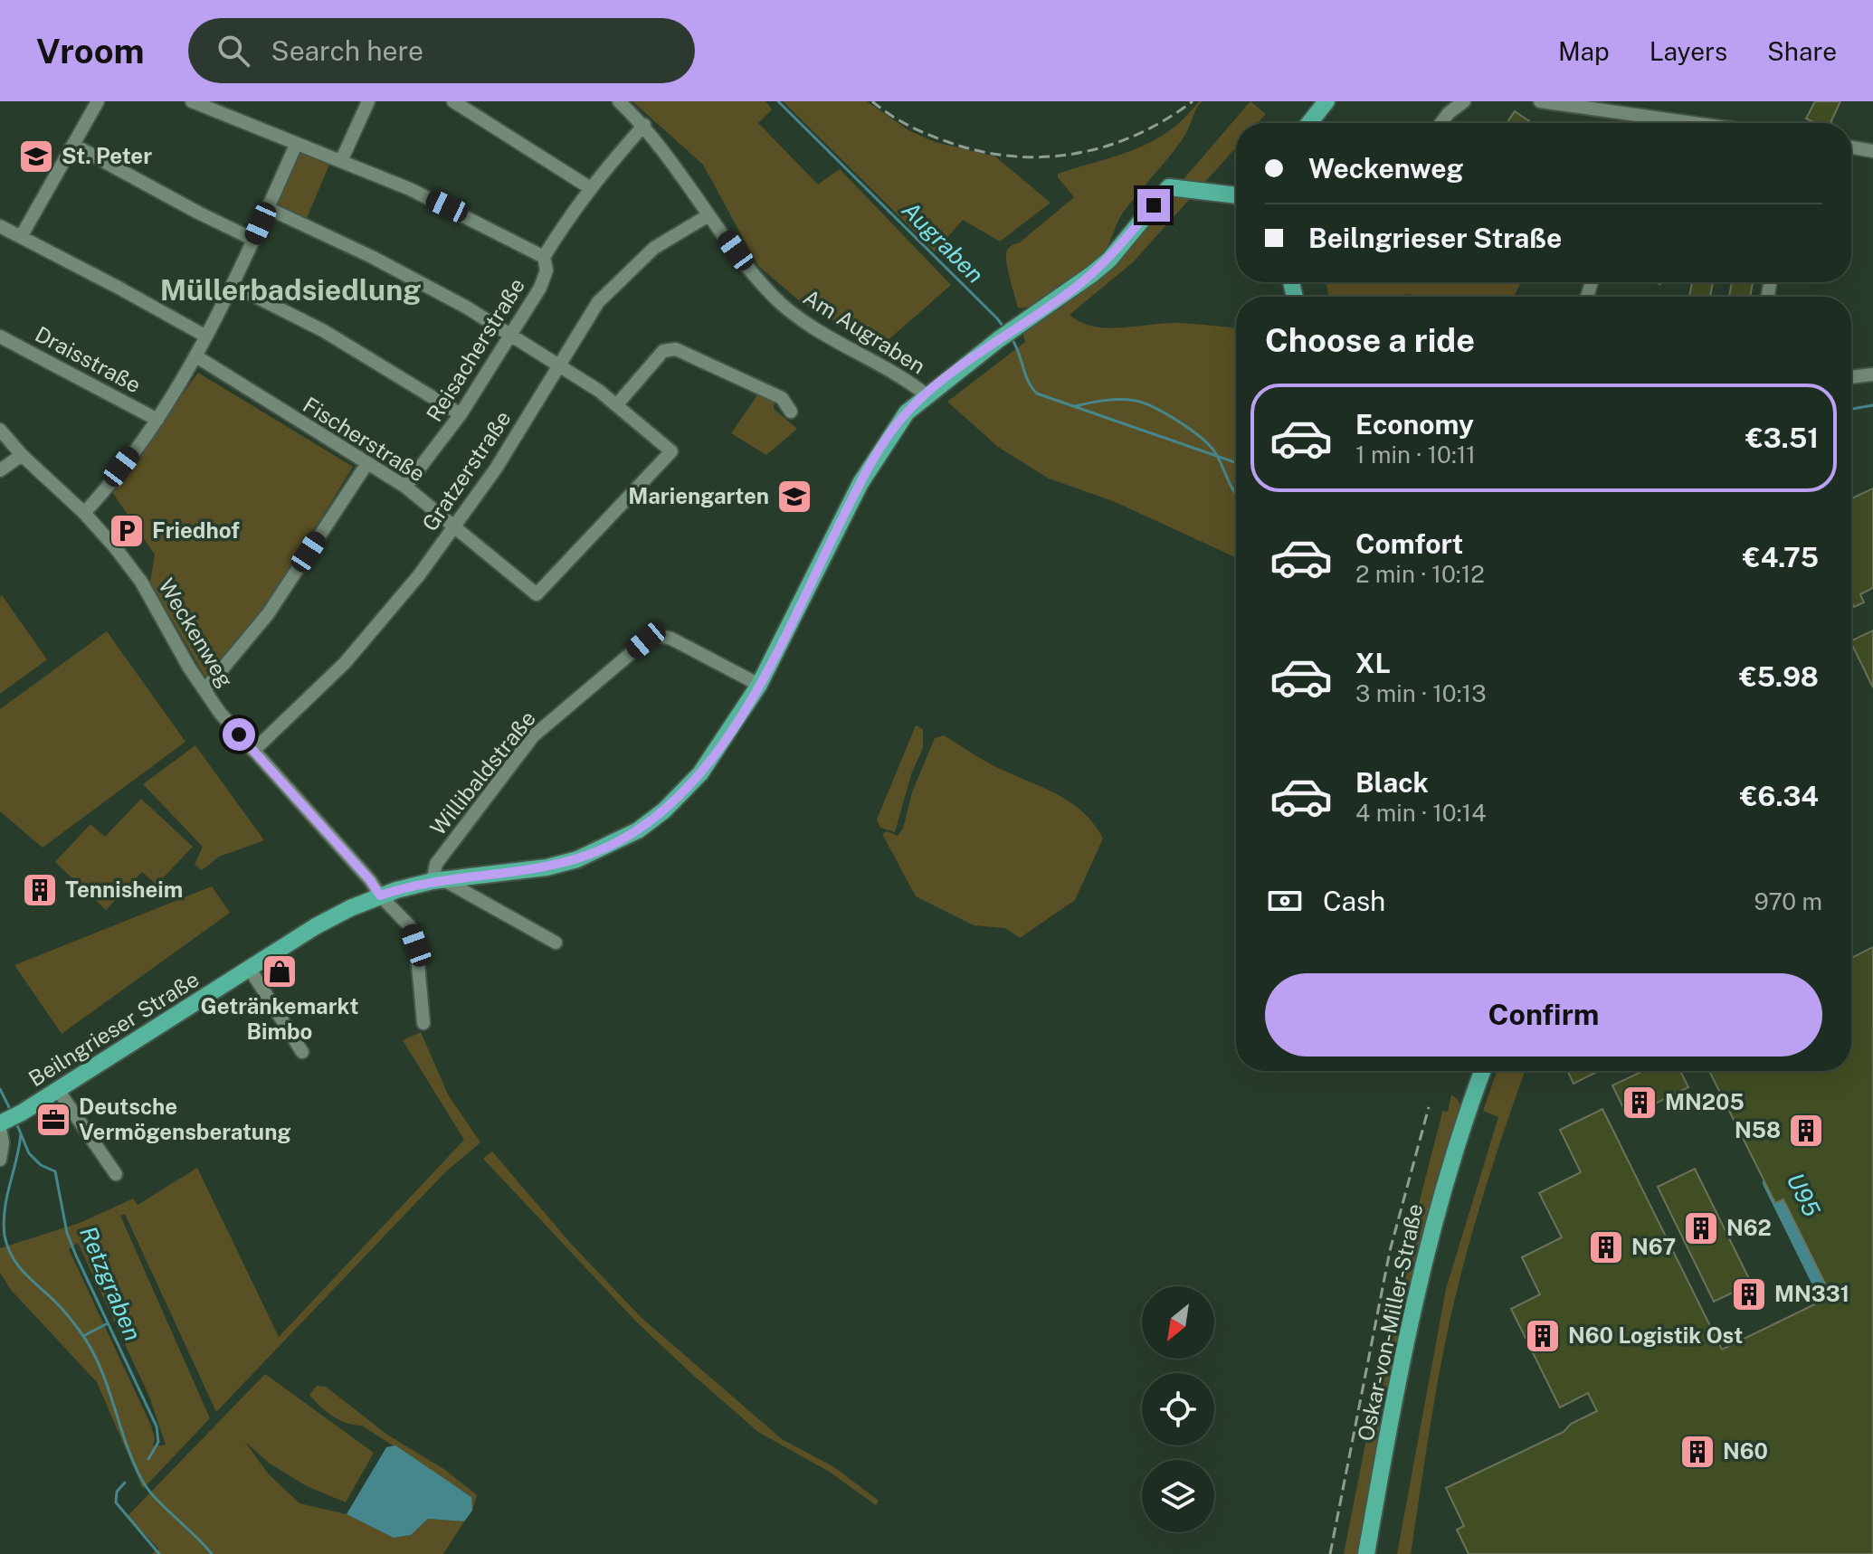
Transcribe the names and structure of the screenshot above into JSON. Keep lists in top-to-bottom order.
{
  "streets": {
    "main road": ["Beilngrieser Straße", "Oskar-von-Miller-Straße"],
    "street": [
      "Am Augraben",
      "Reisacherstraße",
      "Draisstraße",
      "Fischerstraße",
      "Gratzerstraße",
      "Weckenweg",
      "Willibaldstraße"
    ]
  },
  "crossings": [
    ["Am Augraben", "Reisacherstraße"],
    ["Am Augraben", "Gratzerstraße"],
    ["Am Augraben", "Beilngrieser Straße"],
    ["Reisacherstraße", "Fischerstraße"],
    ["Fischerstraße", "Gratzerstraße"],
    ["Gratzerstraße", "Weckenweg"],
    ["Weckenweg", "Beilngrieser Straße"],
    ["Willibaldstraße", "Beilngrieser Straße"]
  ],
  "districts": ["Müllerbadsiedlung"],
  "water": ["Augraben", "U95", "Retzgraben"],
  "places": {
    "school or university": ["St. Peter", "Mariengarten"],
    "parking": ["Friedhof"],
    "building": [
      "Tennisheim",
      "MN205",
      "N58",
      "N62",
      "N67",
      "MN331",
      "N60 Logistik Ost",
      "N60"
    ],
    "shop": ["Getränkemarkt Bimbo"],
    "office": ["Deutsche Vermögensberatung"]
  },
  "north": "bottom left",
  "page": {
    "header": "Vroom",
    "search": "Search here",
    "nav": ["Map", "Layers", "Share"],
    "banner": ["Weckenweg", "Beilngrieser Straße"],
    "heading": "Choose a ride",
    "list": [
      {
        "name": "Economy",
        "note": "1 min · 10:11",
        "value": "€3.51"
      },
      {
        "name": "Comfort",
        "note": "2 min · 10:12",
        "value": "€4.75"
      },
      {
        "name": "XL",
        "note": "3 min · 10:13",
        "value": "€5.98"
      },
      {
        "name": "Black",
        "note": "4 min · 10:14",
        "value": "€6.34"
      }
    ],
    "pay": ["Cash", "970 m"],
    "buttons": "Confirm"
  }
}
